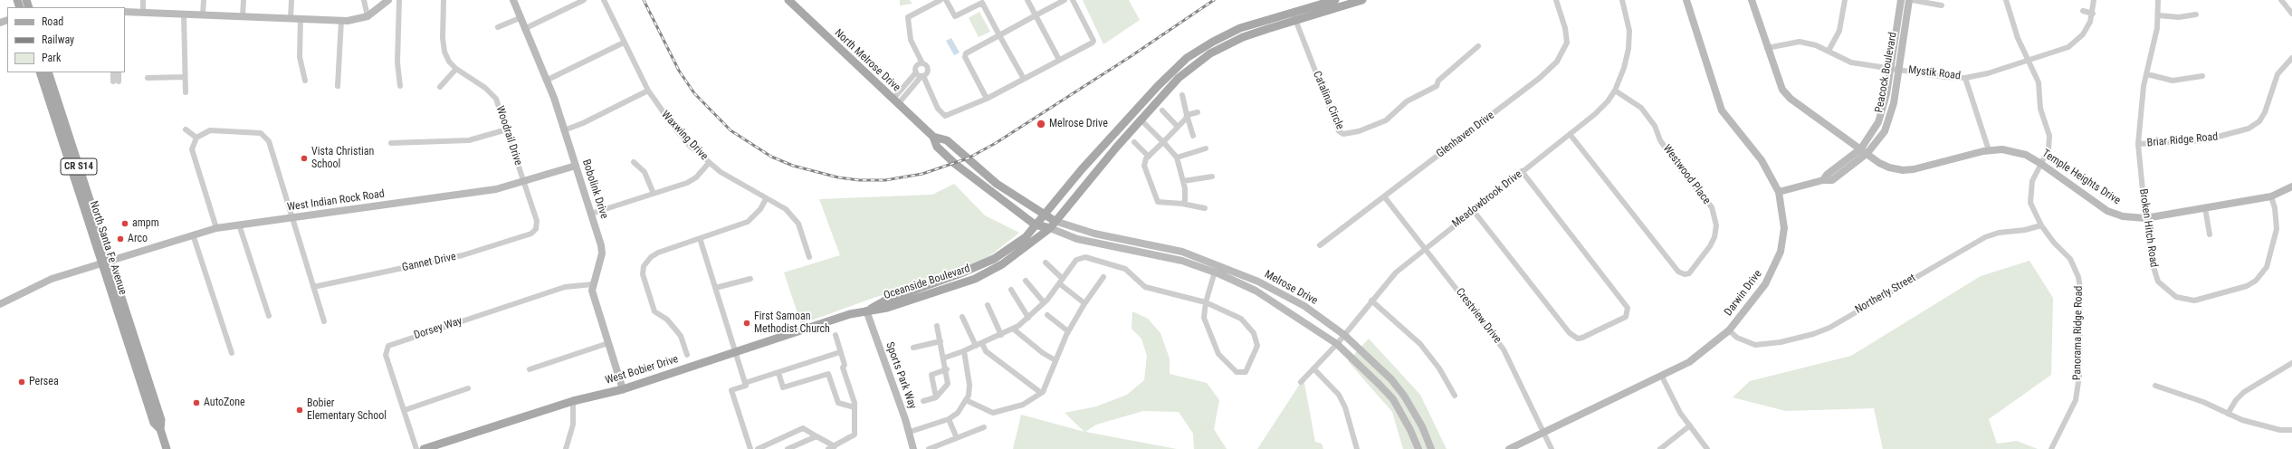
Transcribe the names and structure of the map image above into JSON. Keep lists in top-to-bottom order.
{
  "streets": {
    "main road": [
      "North Melrose Drive",
      "CR S14",
      "North Santa Fe Avenue",
      "Oceanside Boulevard",
      "Melrose Drive",
      "West Bobier Drive"
    ],
    "street": [
      "Peacock Boulevard",
      "Mystik Road",
      "Catalina Circle",
      "Glenhaven Drive",
      "Woodrail Drive",
      "Waxwing Drive",
      "Briar Ridge Road",
      "Westwood Place",
      "Temple Heights Drive",
      "Bobolink Drive",
      "Meadowbrook Drive",
      "West Indian Rock Road",
      "Broken Hitch Road",
      "Gannet Drive",
      "Darwin Drive",
      "Northerly Street",
      "Crestview Drive",
      "Dorsey Way",
      "Panorama Ridge Road",
      "Sports Park Way"
    ]
  },
  "crossings": [
    ["North Melrose Drive", "Oceanside Boulevard"],
    ["North Melrose Drive", "Melrose Drive"],
    ["Peacock Boulevard", "Mystik Road"],
    ["Peacock Boulevard", "Temple Heights Drive"],
    ["Peacock Boulevard", "Darwin Drive"],
    ["Mystik Road", "Temple Heights Drive"],
    ["Mystik Road", "Panorama Ridge Road"],
    ["Catalina Circle", "Oceanside Boulevard"],
    ["Glenhaven Drive", "Crestview Drive"],
    ["Woodrail Drive", "West Indian Rock Road"],
    ["Woodrail Drive", "Gannet Drive"],
    ["Briar Ridge Road", "Broken Hitch Road"],
    ["Westwood Place", "Meadowbrook Drive"],
    ["Temple Heights Drive", "Broken Hitch Road"],
    ["Temple Heights Drive", "Panorama Ridge Road"],
    ["Bobolink Drive", "West Indian Rock Road"],
    ["Bobolink Drive", "Dorsey Way"],
    ["Bobolink Drive", "West Bobier Drive"],
    ["Meadowbrook Drive", "Melrose Drive"],
    ["Meadowbrook Drive", "Crestview Drive"],
    ["West Indian Rock Road", "North Santa Fe Avenue"],
    ["Oceanside Boulevard", "Melrose Drive"],
    ["Oceanside Boulevard", "West Bobier Drive"],
    ["Oceanside Boulevard", "Sports Park Way"],
    ["Darwin Drive", "Northerly Street"],
    ["Darwin Drive", "Crestview Drive"],
    ["Northerly Street", "Panorama Ridge Road"],
    ["West Bobier Drive", "Sports Park Way"]
  ],
  "places": [
    "Melrose Drive",
    "Vista Christian School",
    "ampm",
    "Arco",
    "First Samoan Methodist Church",
    "Persea",
    "AutoZone",
    "Bobier Elementary School"
  ],
  "legend": ["Road", "Railway", "Park"]
}
